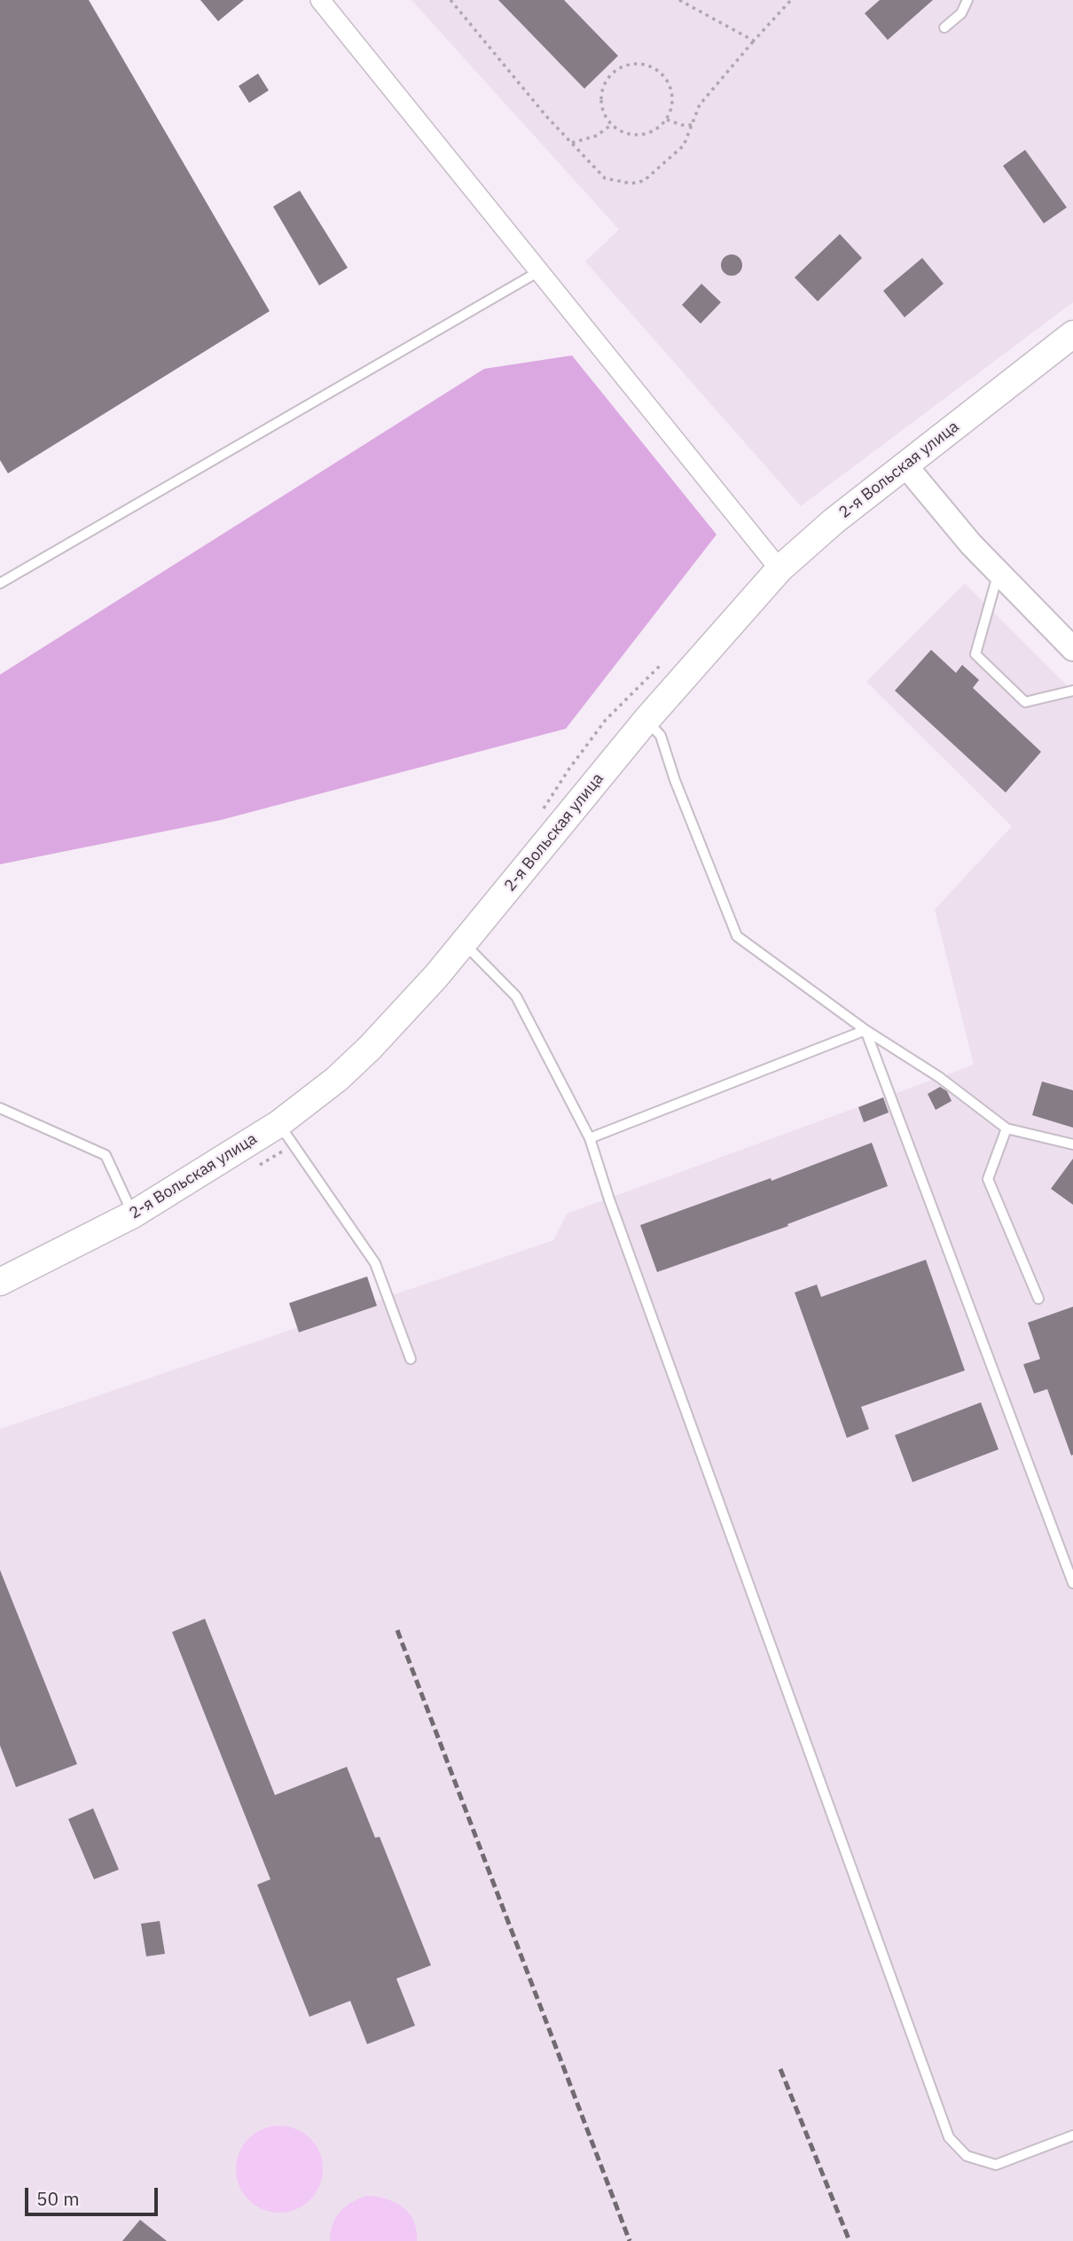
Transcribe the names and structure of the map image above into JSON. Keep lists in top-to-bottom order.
{
  "streets": {
    "main road": ["2-я Вольская улица"]
  },
  "scale_bar": "50 m"
}
